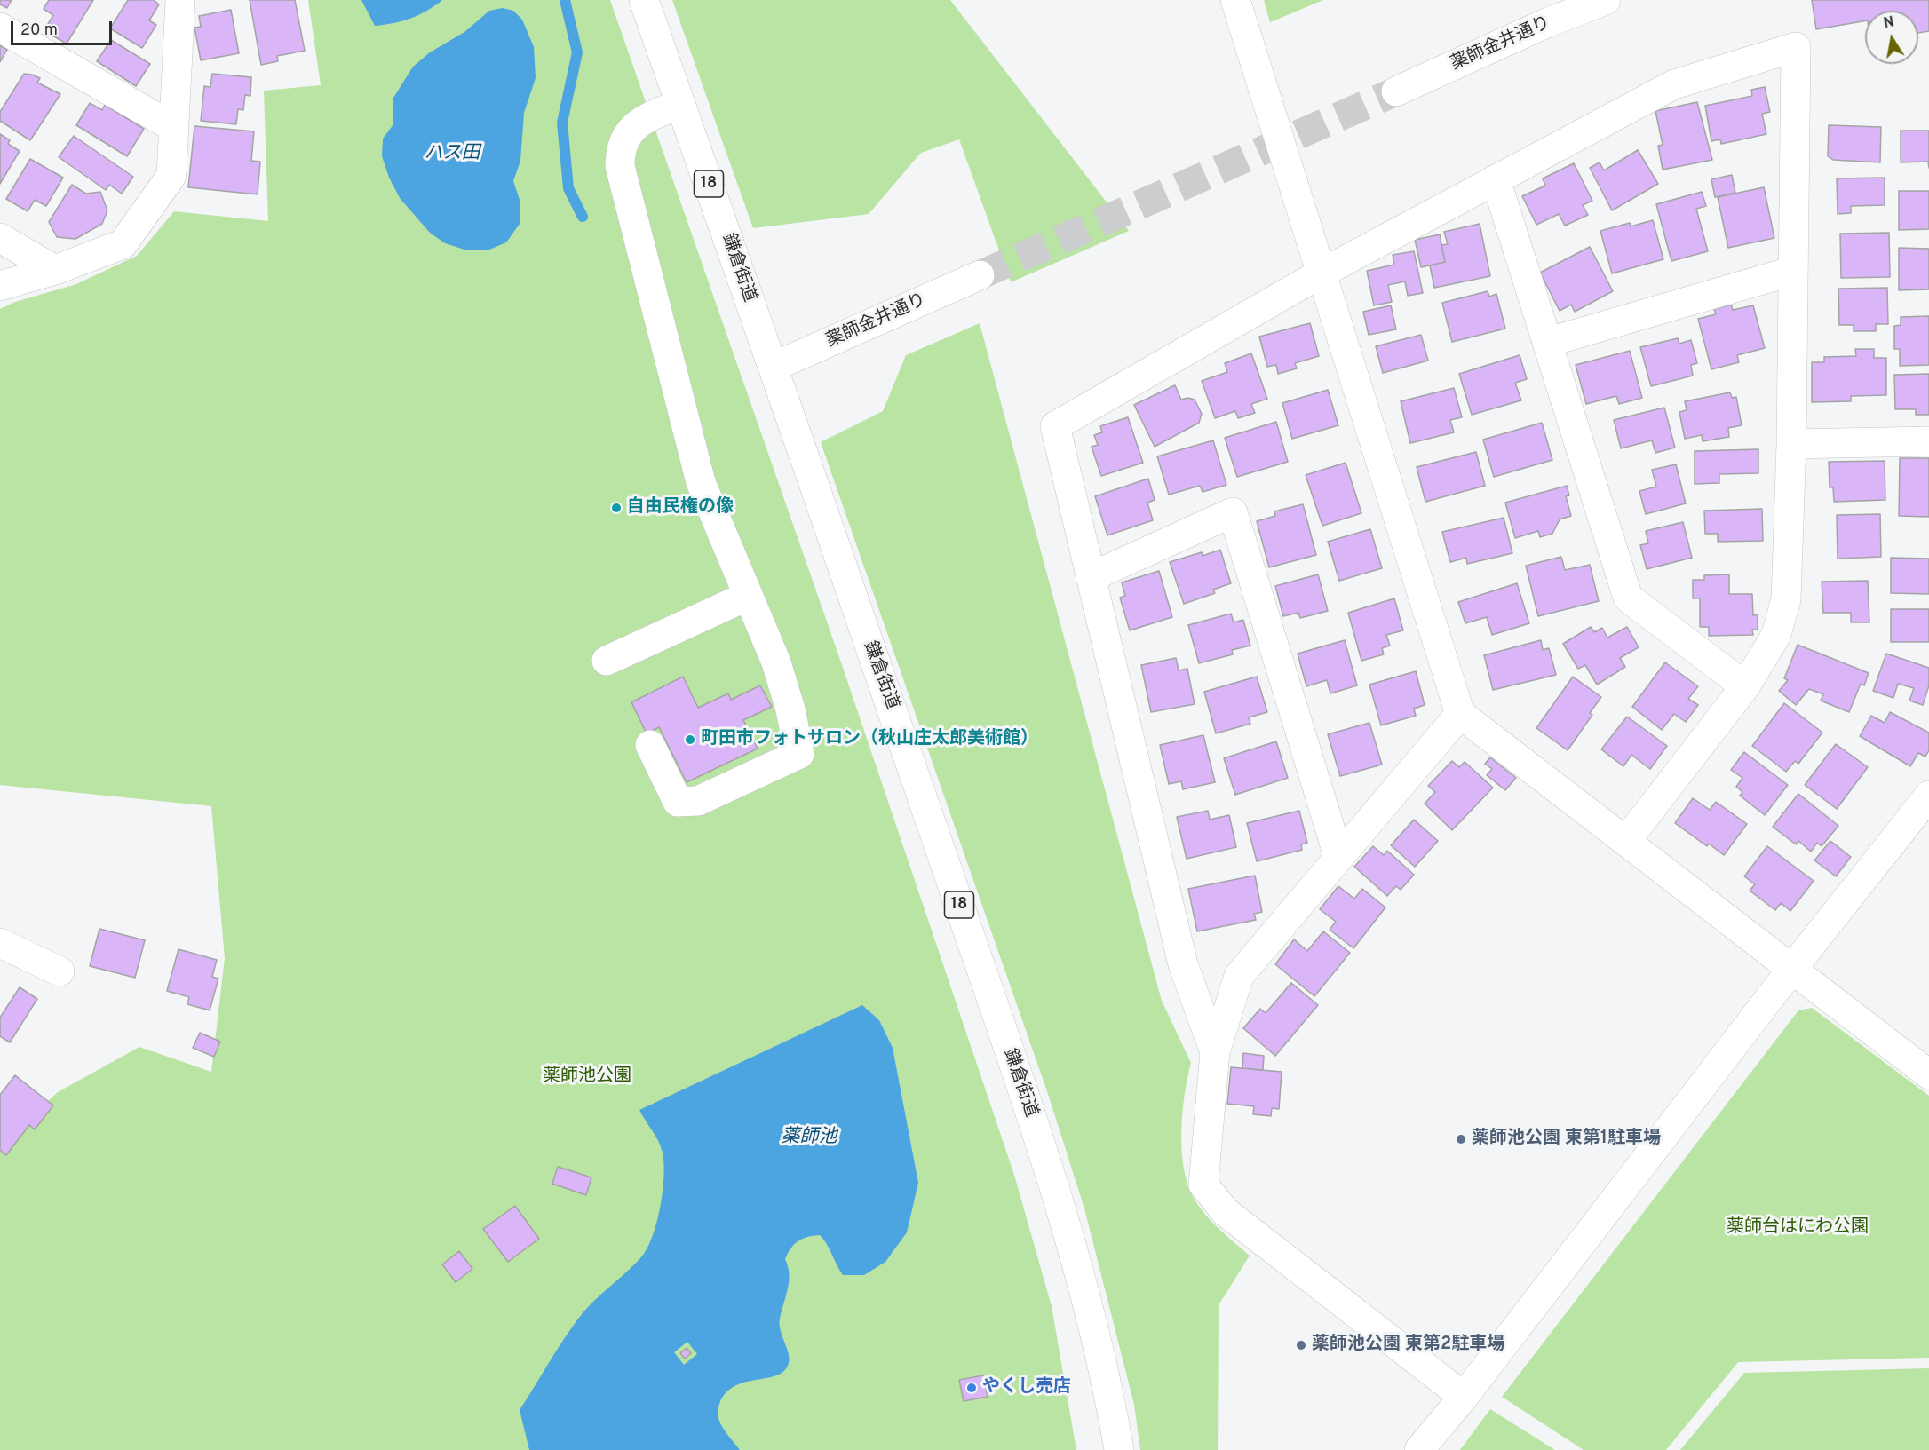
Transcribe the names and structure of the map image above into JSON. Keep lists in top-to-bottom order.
{
  "streets": {
    "street": ["薬師金井通り", "18", "鎌倉街道"]
  },
  "crossings": [
    ["薬師金井通り", "鎌倉街道"]
  ],
  "water": ["ハス田", "薬師池"],
  "parks": ["薬師池公園", "薬師台はにわ公園"],
  "places": [
    "自由民権の像",
    "町田市フォトサロン（秋山庄太郎美術館）",
    "薬師池公園 東第1駐車場",
    "薬師池公園 東第2駐車場",
    "やくし売店"
  ],
  "scale_bar": "20 m",
  "north": "top"
}
